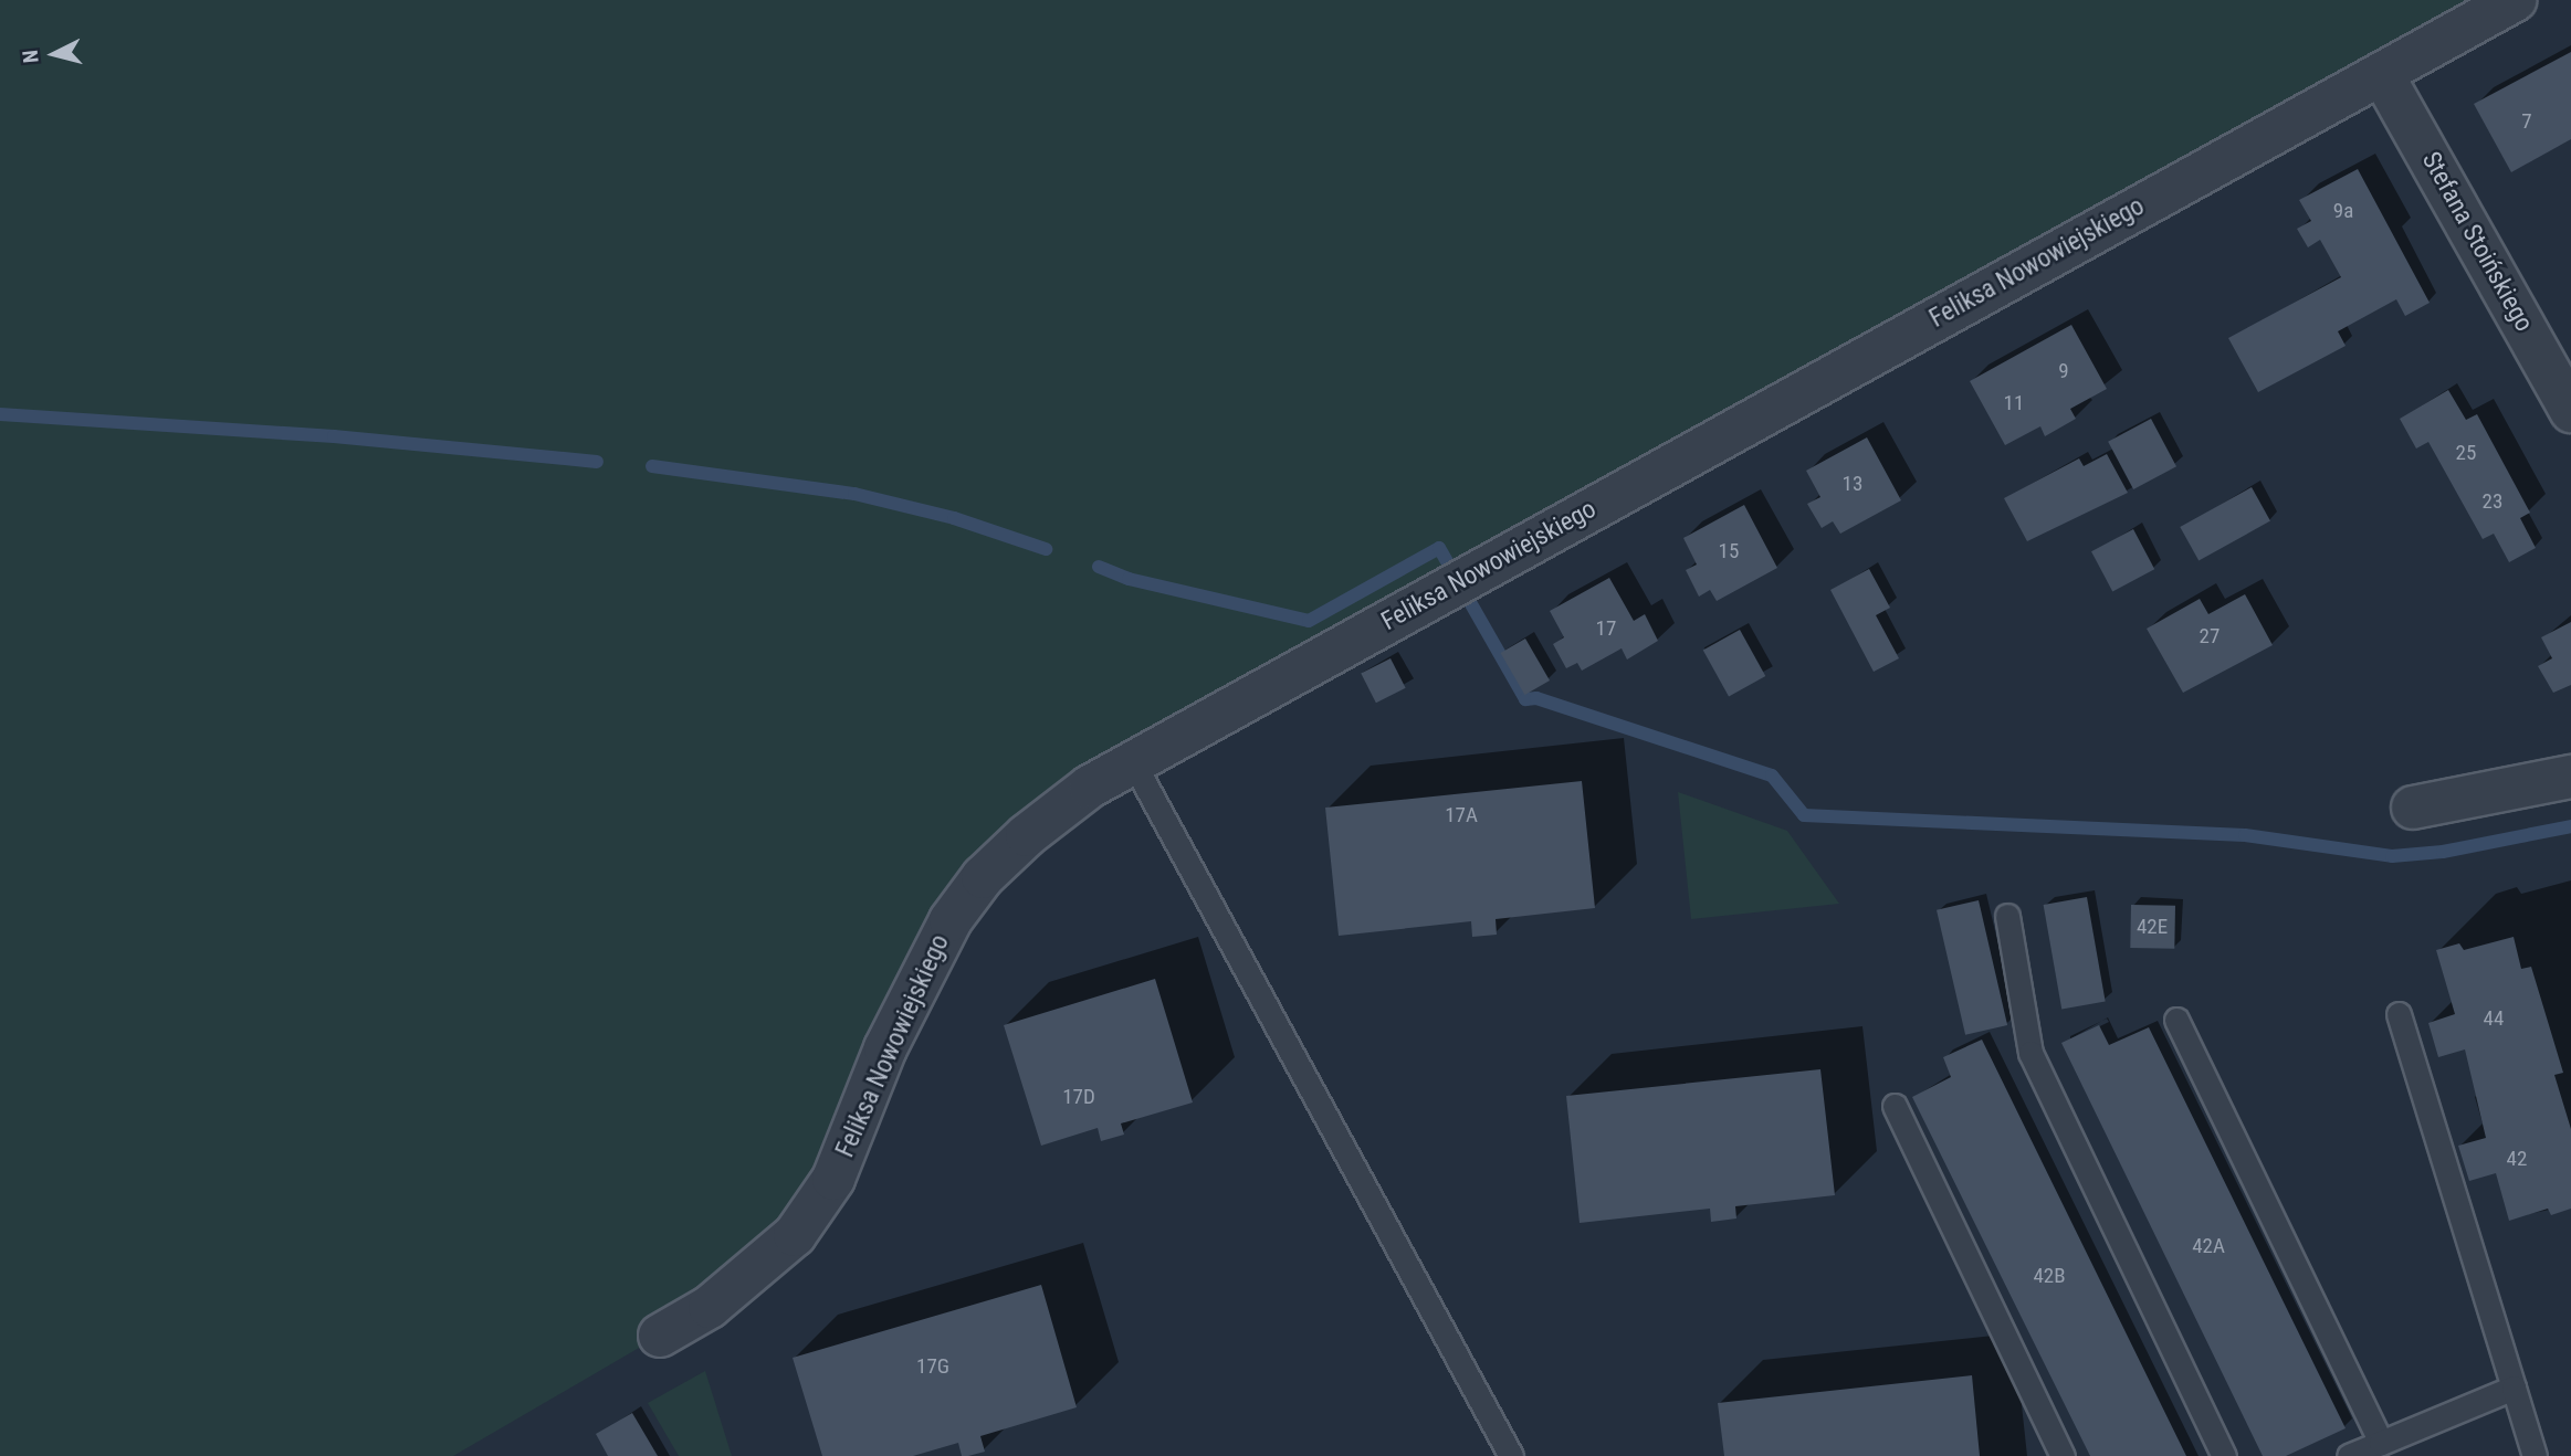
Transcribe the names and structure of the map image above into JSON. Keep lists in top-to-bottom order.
{
  "streets": {
    "street": ["Stefana Stoińskiego", "Feliksa Nowowiejskiego"]
  },
  "crossings": [
    ["Stefana Stoińskiego", "Feliksa Nowowiejskiego"]
  ],
  "house_numbers": [
    "7",
    "9a",
    "9",
    "11",
    "25",
    "13",
    "23",
    "15",
    "17",
    "27",
    "17A",
    "42E",
    "44",
    "17D",
    "42",
    "42A",
    "42B",
    "17G"
  ],
  "north": "left"
}
